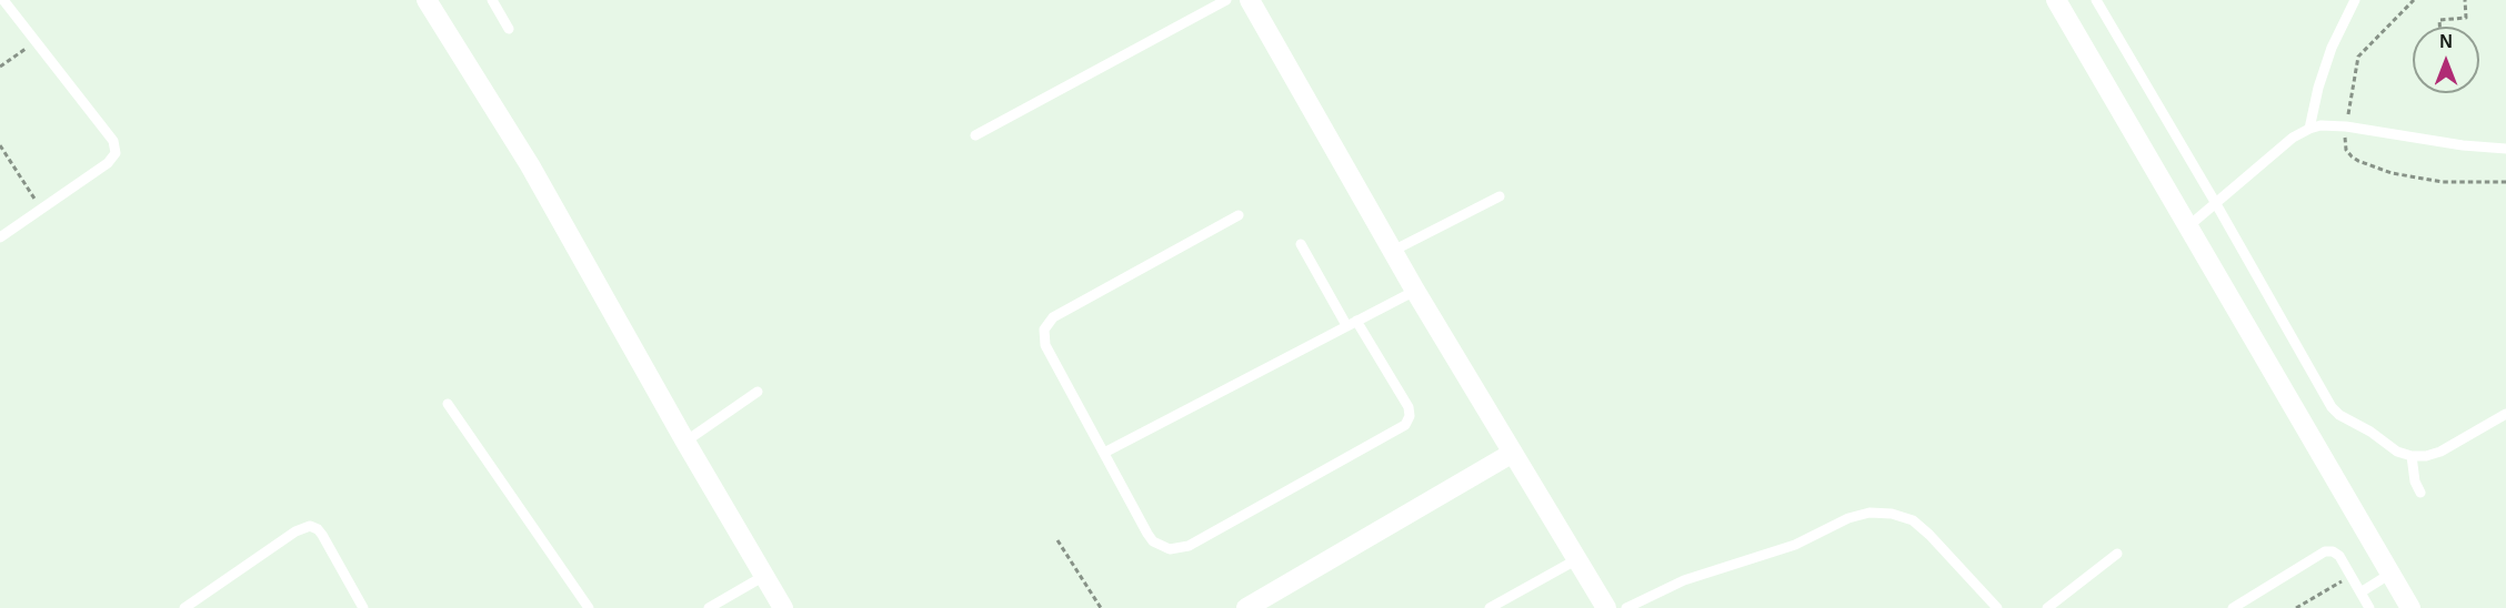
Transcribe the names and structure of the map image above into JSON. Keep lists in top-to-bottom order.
{
  "north": "top"
}
